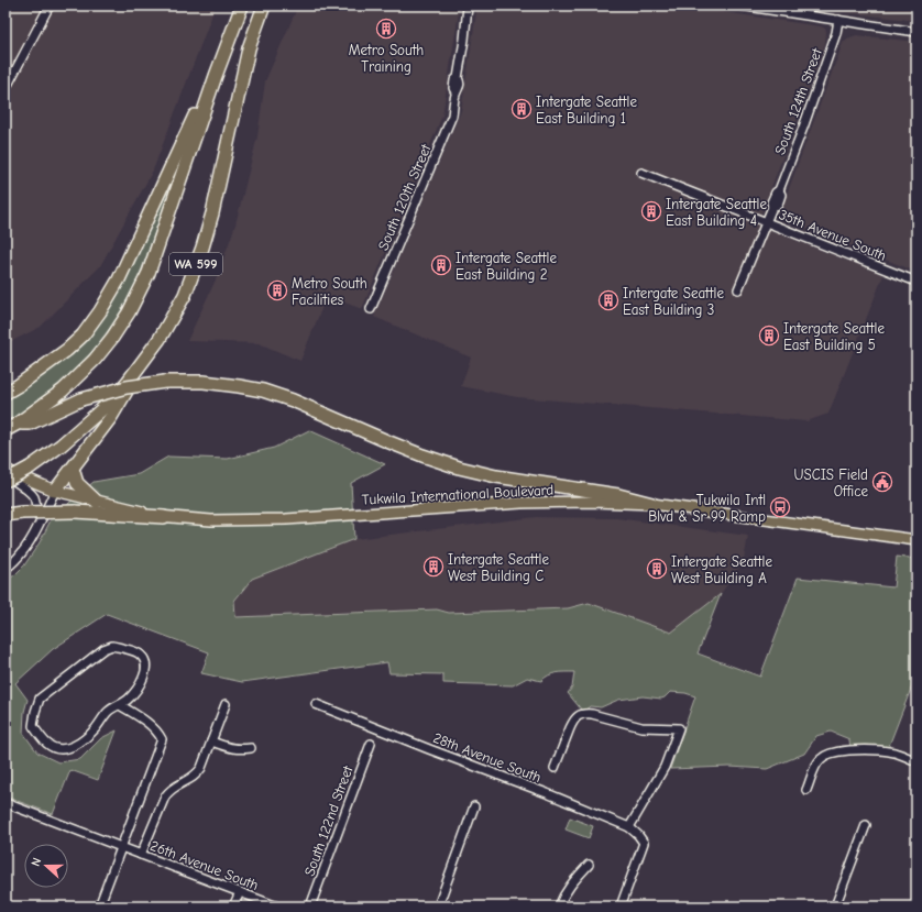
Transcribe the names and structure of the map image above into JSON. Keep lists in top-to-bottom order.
{
  "streets": {
    "highway": ["WA 599"],
    "main road": ["Tukwila International Boulevard"],
    "street": [
      "South 124th Street",
      "South 120th Street",
      "35th Avenue South",
      "28th Avenue South",
      "South 122nd Street",
      "26th Avenue South"
    ]
  },
  "crossings": [
    ["South 124th Street", "35th Avenue South"]
  ],
  "places": {
    "building": [
      "Metro South Training",
      "Intergate Seattle East Building 1",
      "Intergate Seattle East Building 4",
      "Intergate Seattle East Building 2",
      "Metro South Facilities",
      "Intergate Seattle East Building 3",
      "Intergate Seattle East Building 5",
      "Intergate Seattle West Building C",
      "Intergate Seattle West Building A"
    ],
    "public building": ["USCIS Field Office"],
    "bus stop": ["Tukwila Intl Blvd & Sr 99 Ramp"]
  },
  "north": "left"
}
